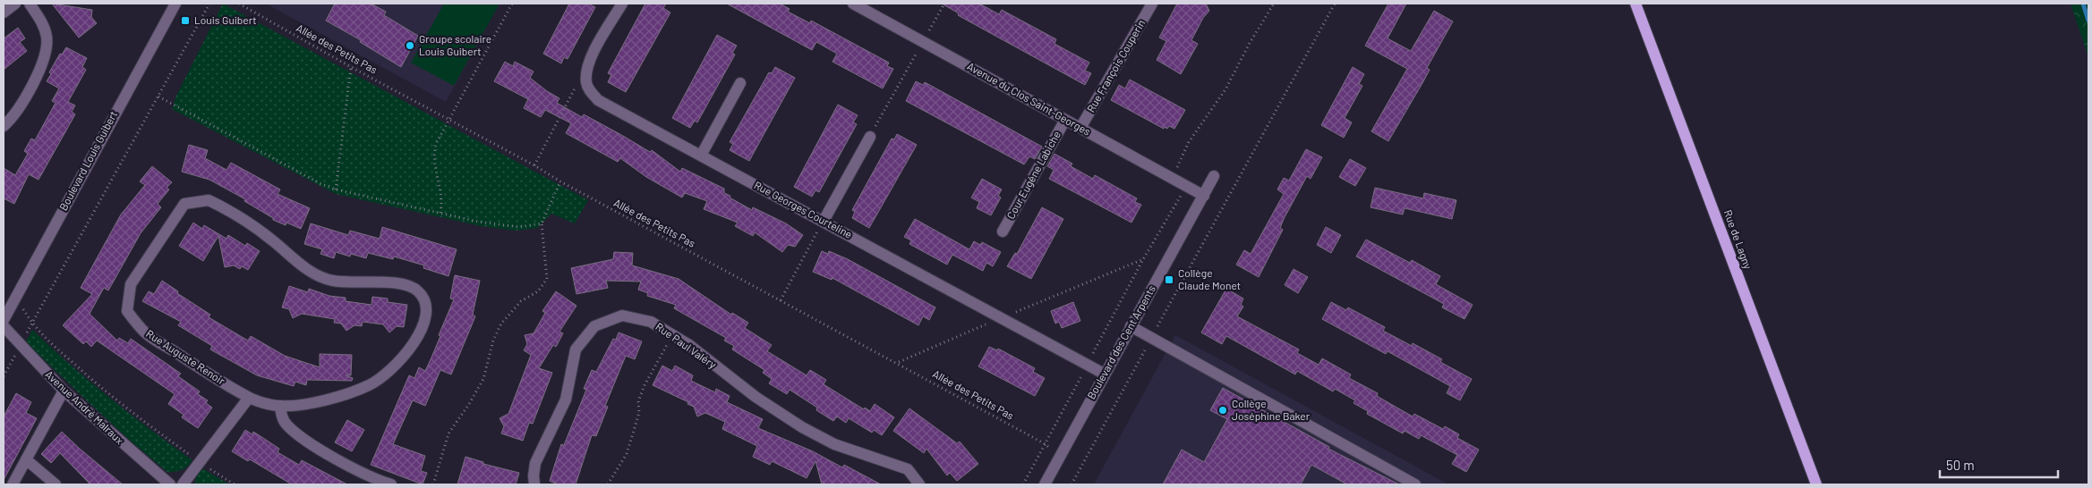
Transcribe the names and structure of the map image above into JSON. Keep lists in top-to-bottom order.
{
  "streets": {
    "main road": ["Rue de Lagny"],
    "street": [
      "Rue François Couperin",
      "Avenue du Clos Saint-Georges",
      "Boulevard Louis Guibert",
      "Cour Eugène Labiche",
      "Rue Georges Courteline",
      "Boulevard des Cent Arpents",
      "Rue Paul Valéry",
      "Rue Auguste Renoir",
      "Avenue André Malraux"
    ],
    "path": ["Allée des Petits Pas"]
  },
  "crossings": [
    ["Allée des Petits Pas", "Boulevard des Cent Arpents"],
    ["Rue François Couperin", "Avenue du Clos Saint-Georges"],
    ["Avenue du Clos Saint-Georges", "Cour Eugène Labiche"],
    ["Avenue du Clos Saint-Georges", "Boulevard des Cent Arpents"],
    ["Rue Georges Courteline", "Boulevard des Cent Arpents"]
  ],
  "places": {
    "transit": ["Louis Guibert", "Collège Claude Monet"],
    "other": ["Groupe scolaire Louis Guibert", "Collège Joséphine Baker"]
  },
  "scale_bar": "50 m"
}
